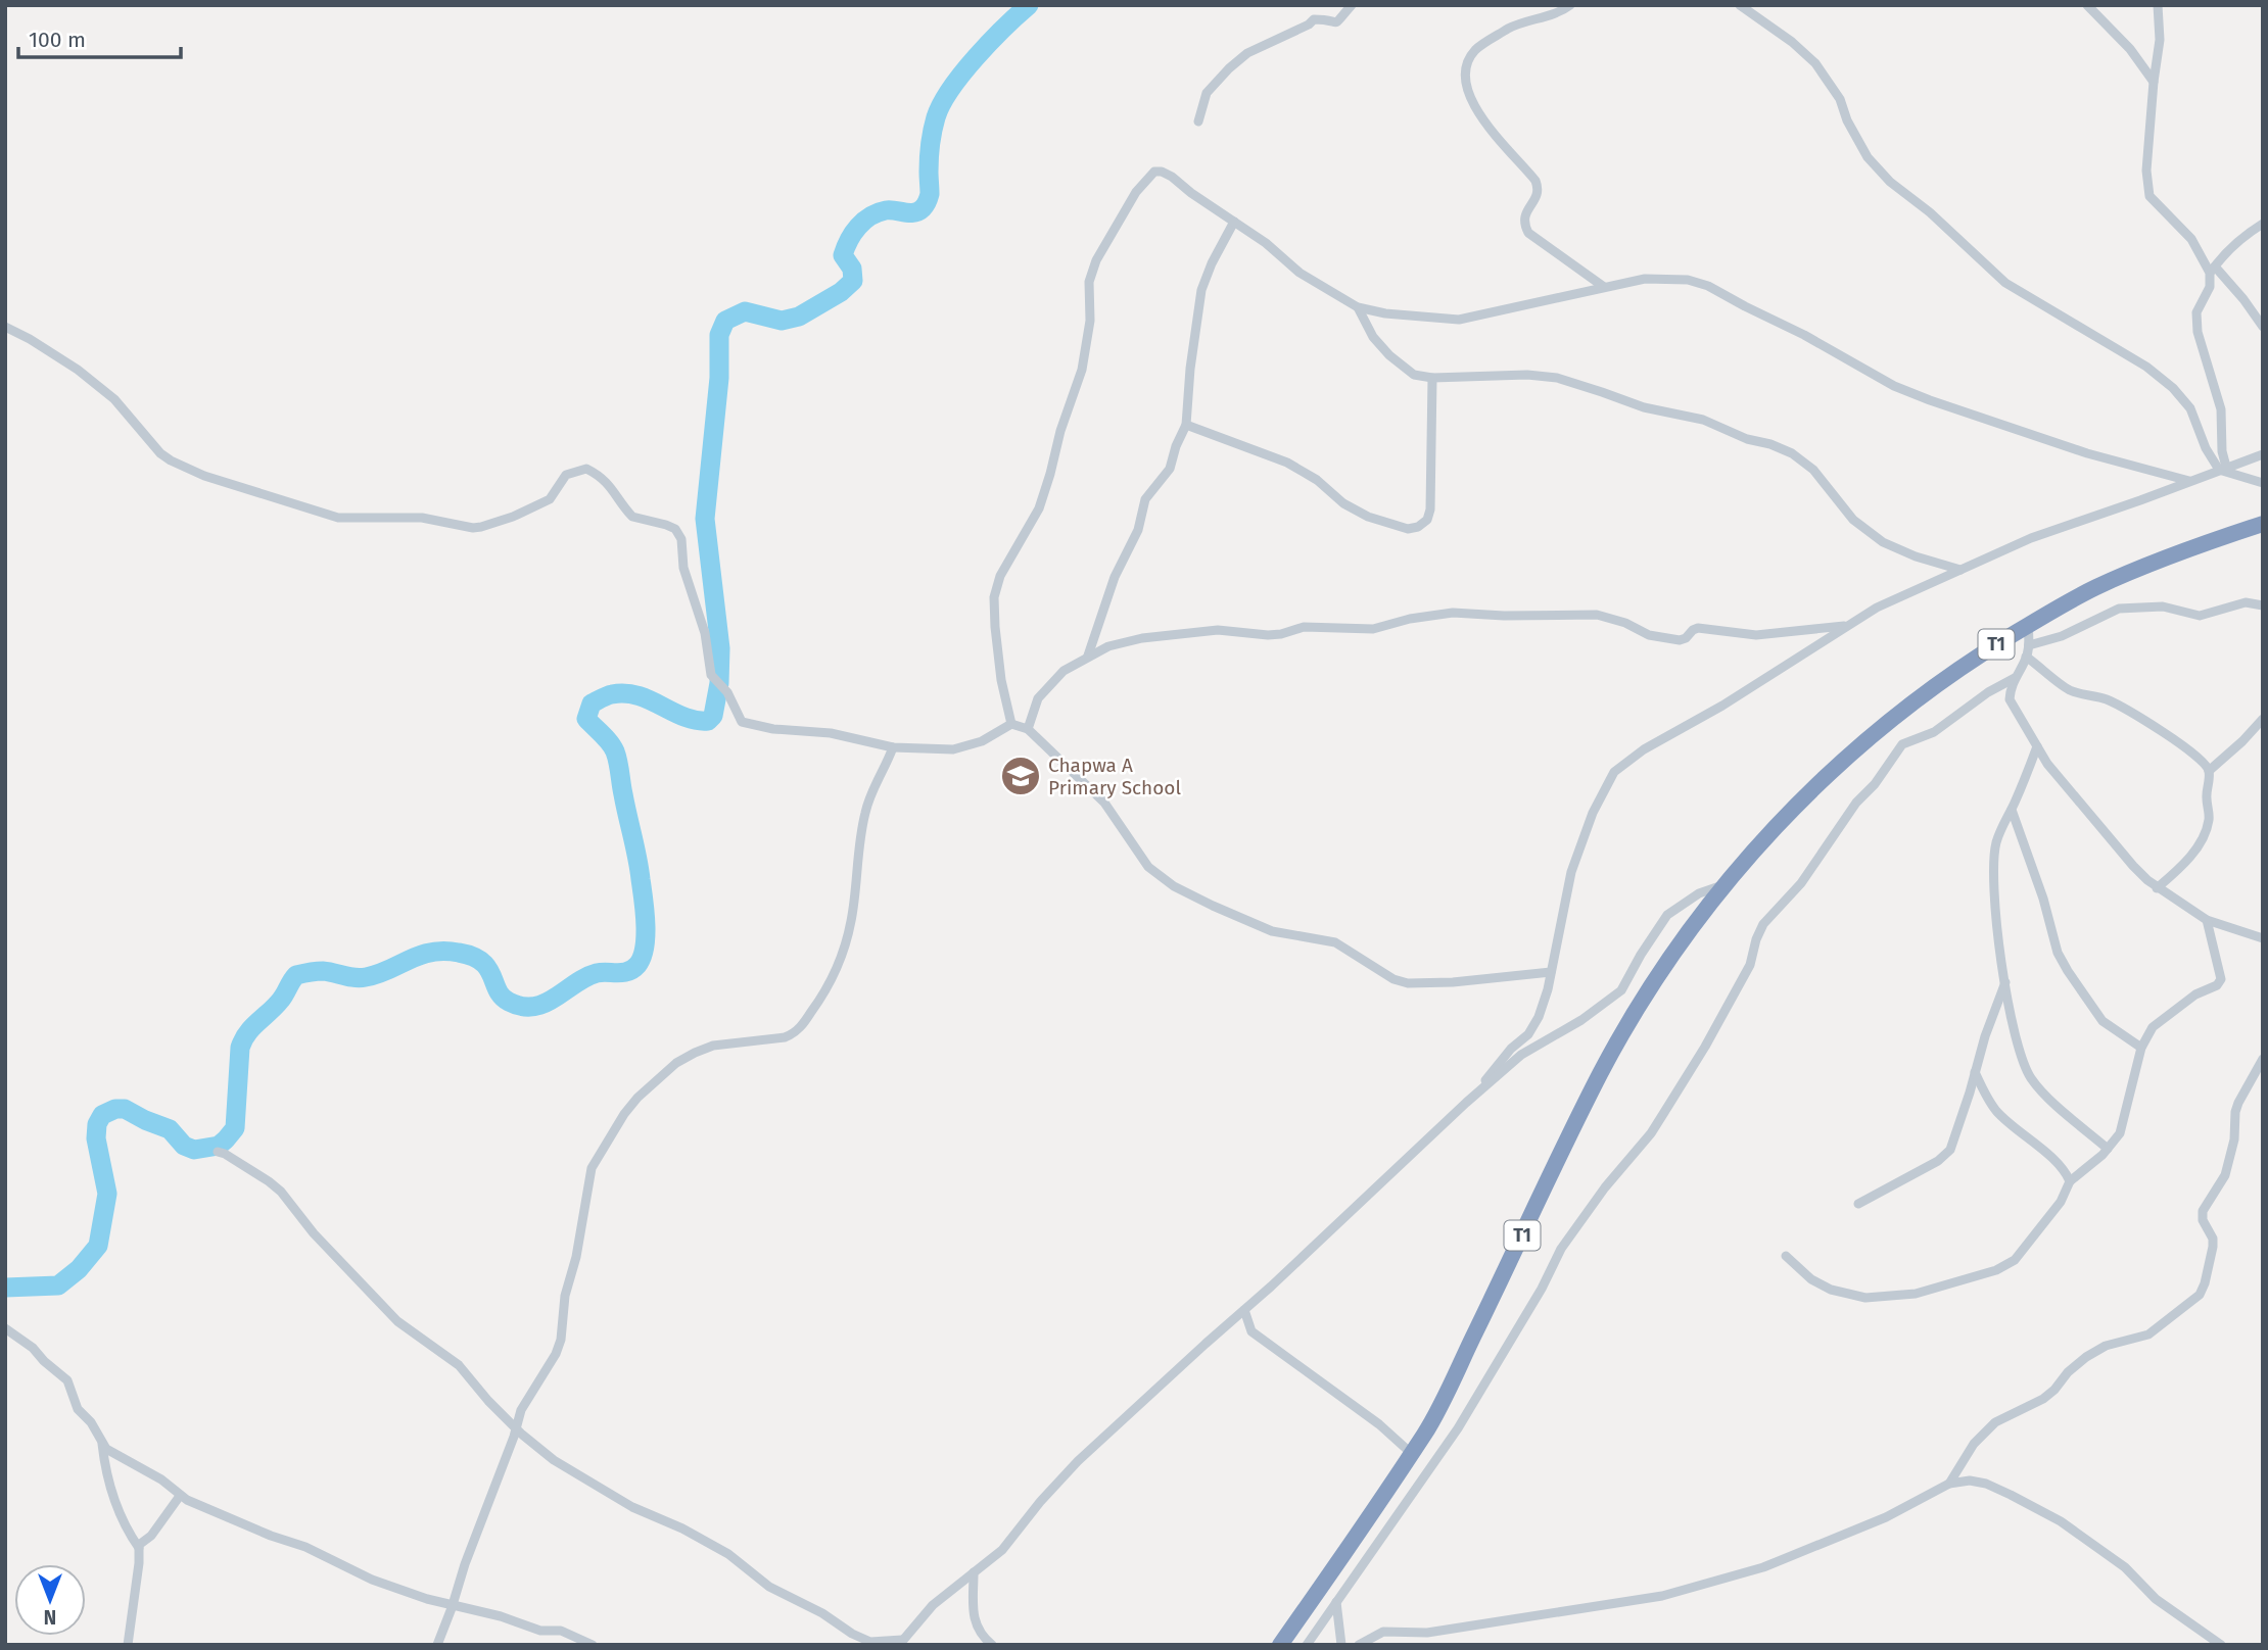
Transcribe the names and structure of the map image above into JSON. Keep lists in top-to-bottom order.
{
  "streets": {
    "highway": ["T1"]
  },
  "places": {
    "school or university": ["Chapwa A Primary School"]
  },
  "scale_bar": "100 m",
  "north": "bottom"
}
